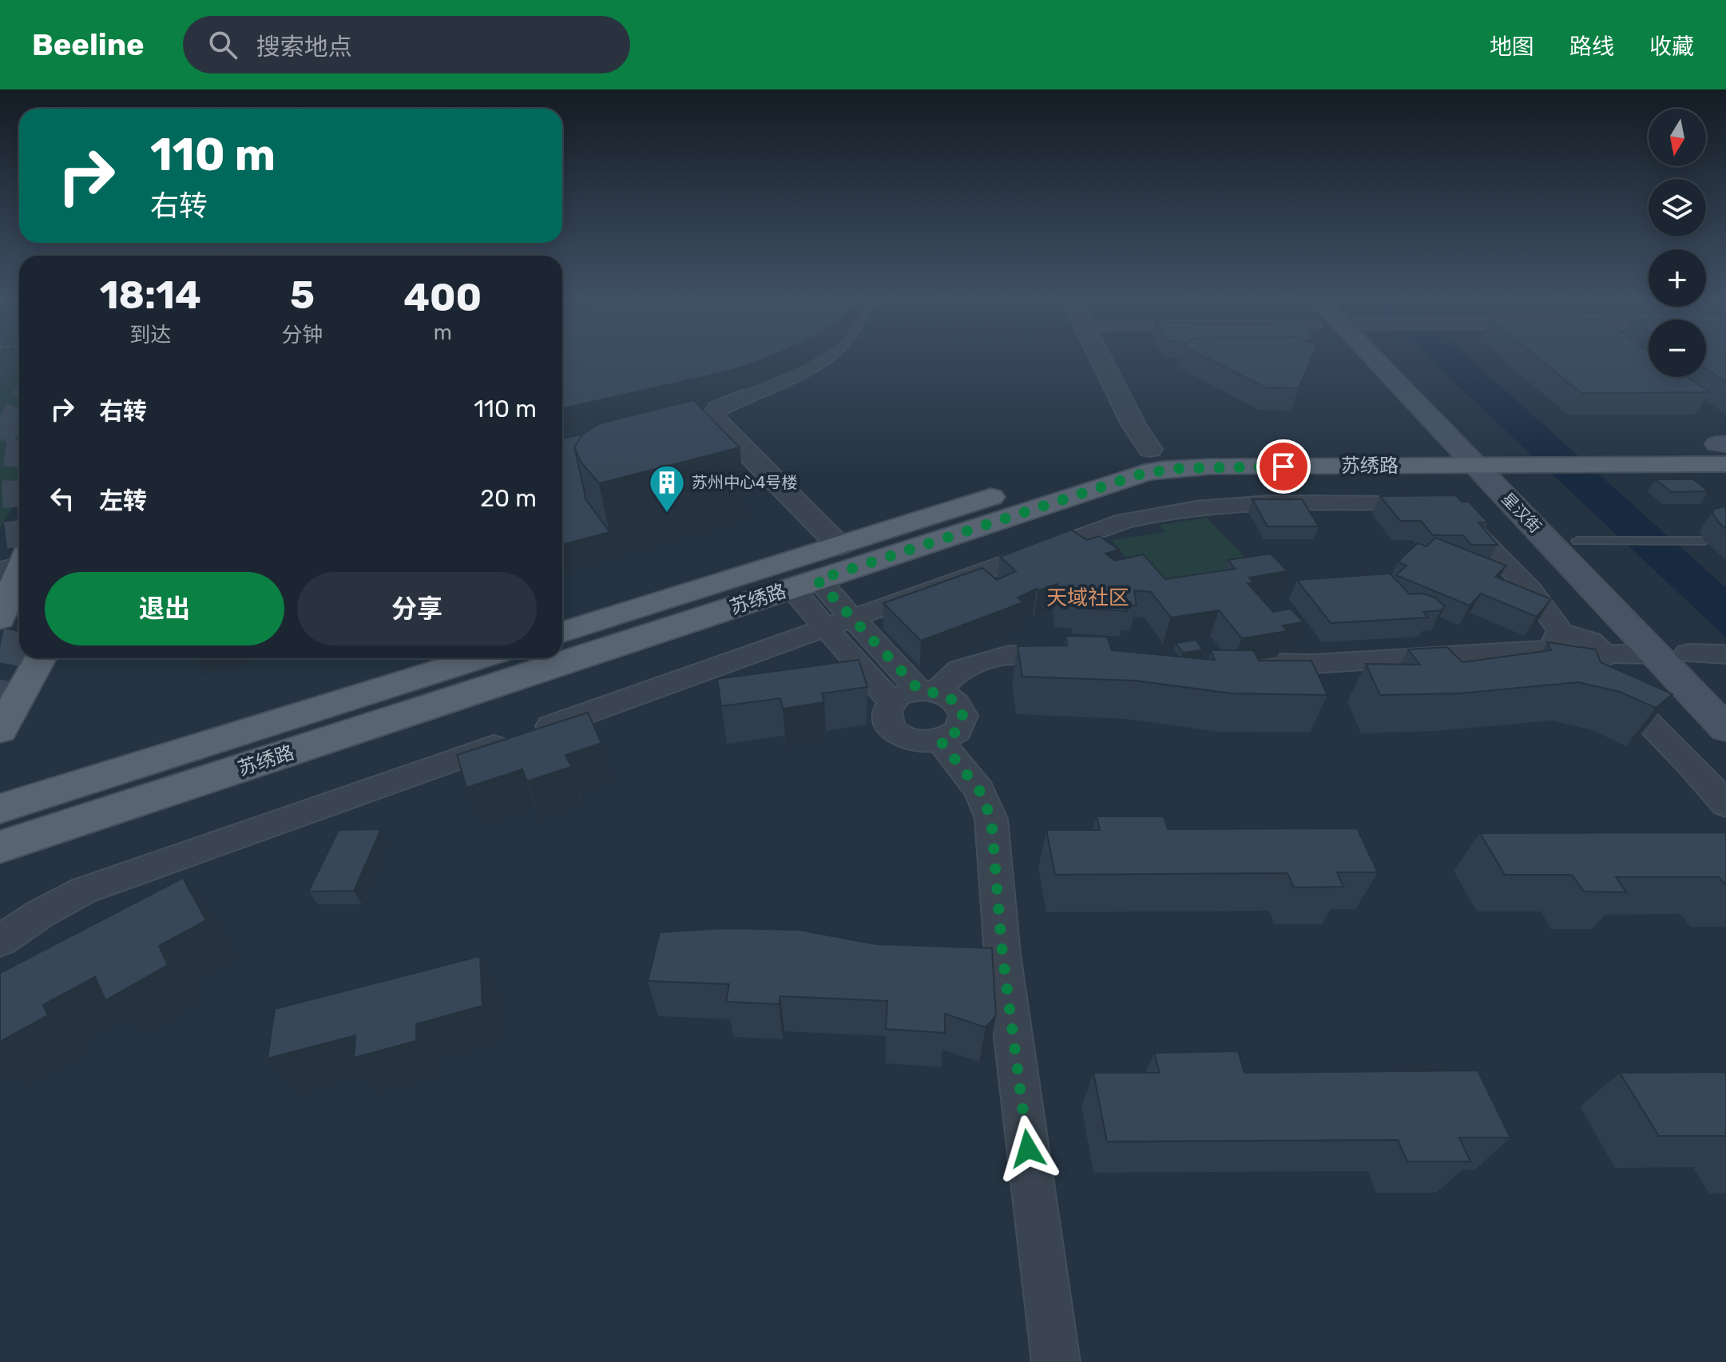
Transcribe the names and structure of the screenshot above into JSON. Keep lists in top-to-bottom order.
{
  "streets": {
    "main road": ["苏绣路", "星汉街"]
  },
  "crossings": [
    ["苏绣路", "星汉街"]
  ],
  "districts": ["天域社区"],
  "places": {
    "building": ["苏州中心4号楼"]
  },
  "north": "bottom",
  "page": {
    "header": "Beeline",
    "search": "搜索地点",
    "nav": ["地图", "路线", "收藏"],
    "map_buttons": ["+", "−"],
    "turn": ["110 m", "右转"],
    "eta": [
      "18:14",
      "到达",
      "5",
      "分钟",
      "400",
      "m"
    ],
    "list": [
      {
        "name": "右转",
        "value": "110 m"
      },
      {
        "name": "左转",
        "value": "20 m"
      }
    ],
    "buttons": ["退出", "分享"]
  }
}
